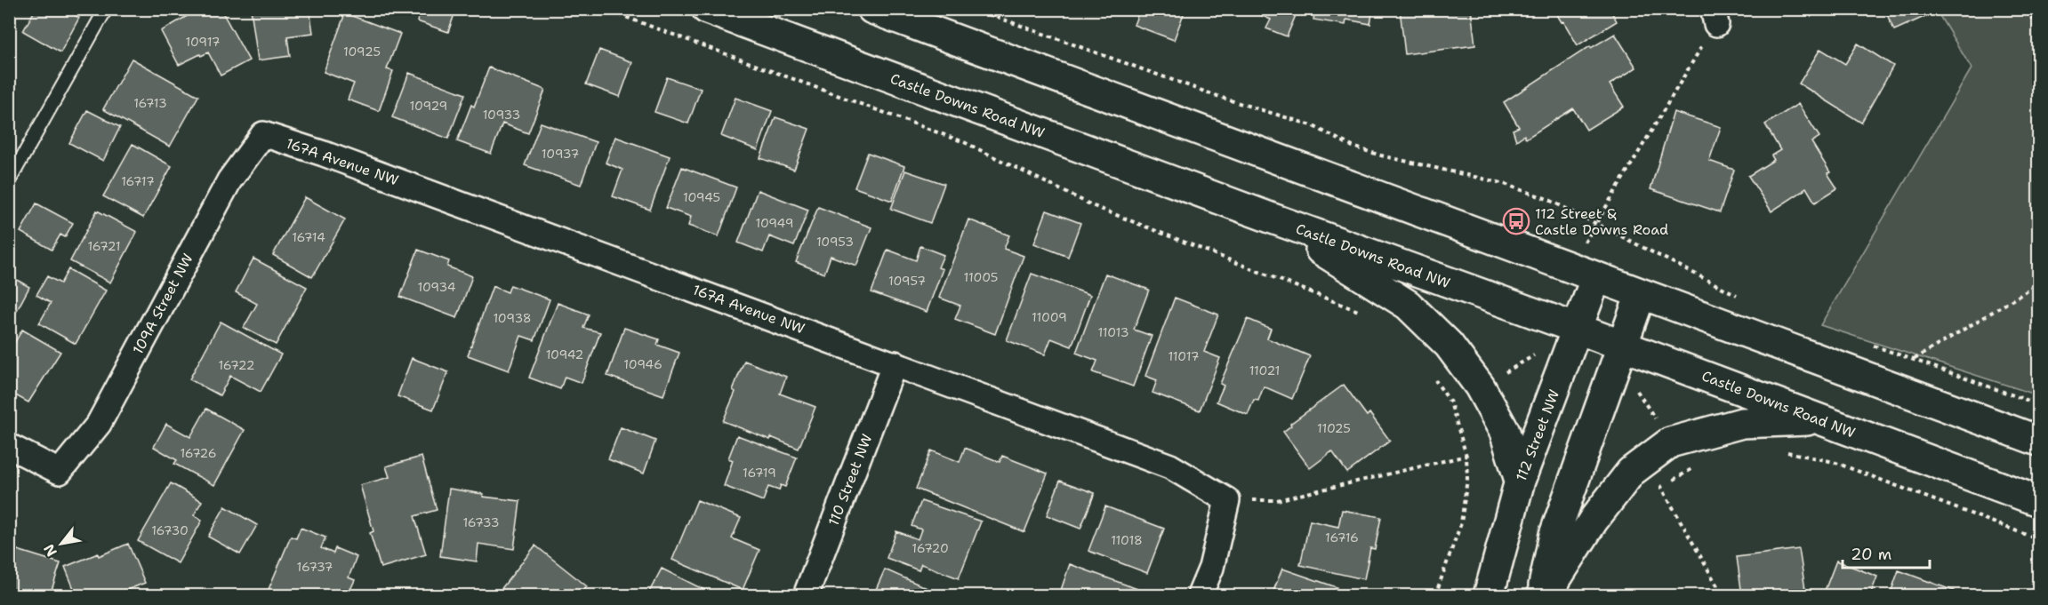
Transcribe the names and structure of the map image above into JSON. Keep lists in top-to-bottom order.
{
  "streets": {
    "main road": ["Castle Downs Road NW", "112 Street NW"],
    "street": ["167A Avenue NW", "109A Street NW", "110 Street NW"]
  },
  "crossings": [
    ["Castle Downs Road NW", "112 Street NW"],
    ["167A Avenue NW", "109A Street NW"],
    ["167A Avenue NW", "110 Street NW"]
  ],
  "places": {
    "bus stop": ["112 Street & Castle Downs Road"]
  },
  "house_numbers": [
    "10917",
    "10925",
    "16713",
    "10929",
    "10933",
    "10937",
    "16717",
    "10945",
    "10949",
    "16714",
    "10953",
    "16721",
    "11005",
    "10957",
    "10934",
    "11009",
    "10938",
    "11013",
    "10942",
    "11017",
    "10946",
    "16722",
    "11021",
    "11025",
    "16726",
    "16719",
    "16733",
    "16730",
    "16716",
    "11018",
    "16720",
    "16737"
  ],
  "scale_bar": "20 m",
  "north": "bottom left"
}
